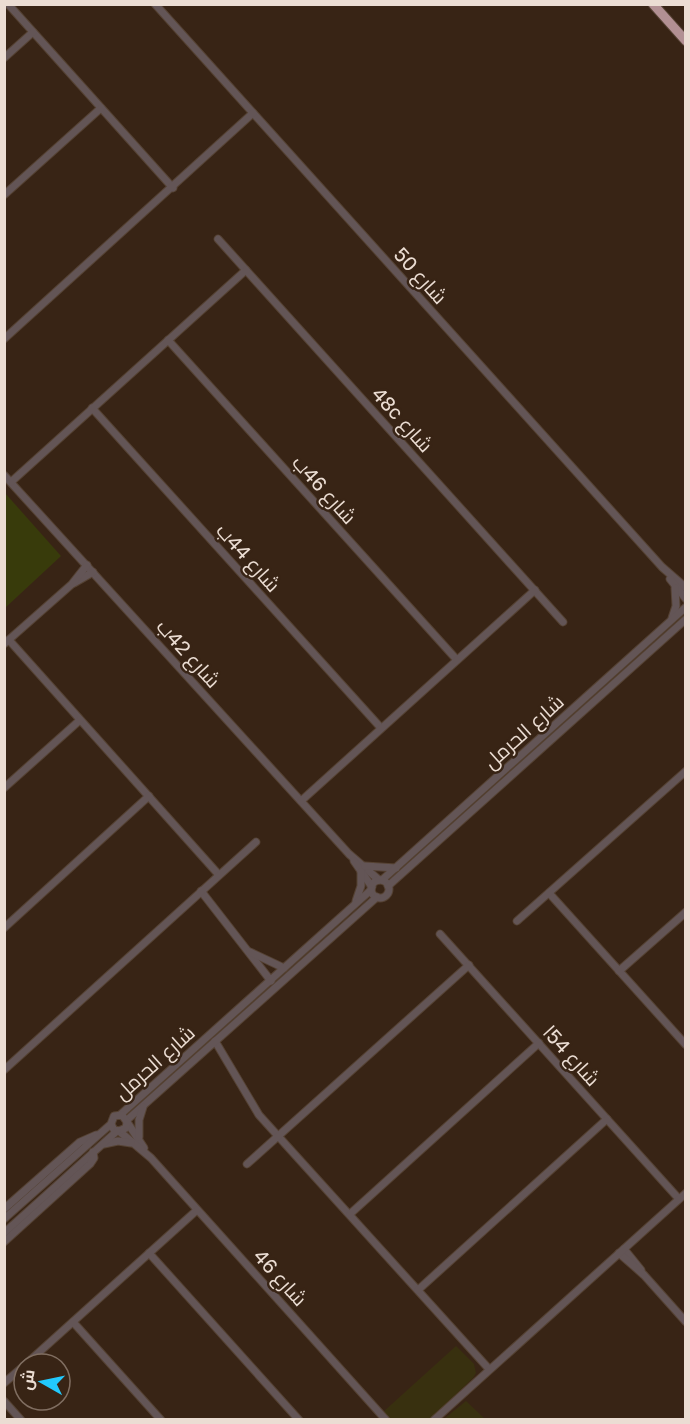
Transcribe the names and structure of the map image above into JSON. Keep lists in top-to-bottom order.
{
  "streets": {
    "street": [
      "شارع 50",
      "48c شارع",
      "شارع 46ب",
      "شارع 44ب",
      "شارع 42ب",
      "شارع الحرمل",
      "شارع 54ا",
      "شارع 46"
    ]
  },
  "crossings": [
    ["شارع 42ب", "شارع الحرمل"],
    ["شارع الحرمل", "شارع 46"]
  ],
  "north": "left"
}
